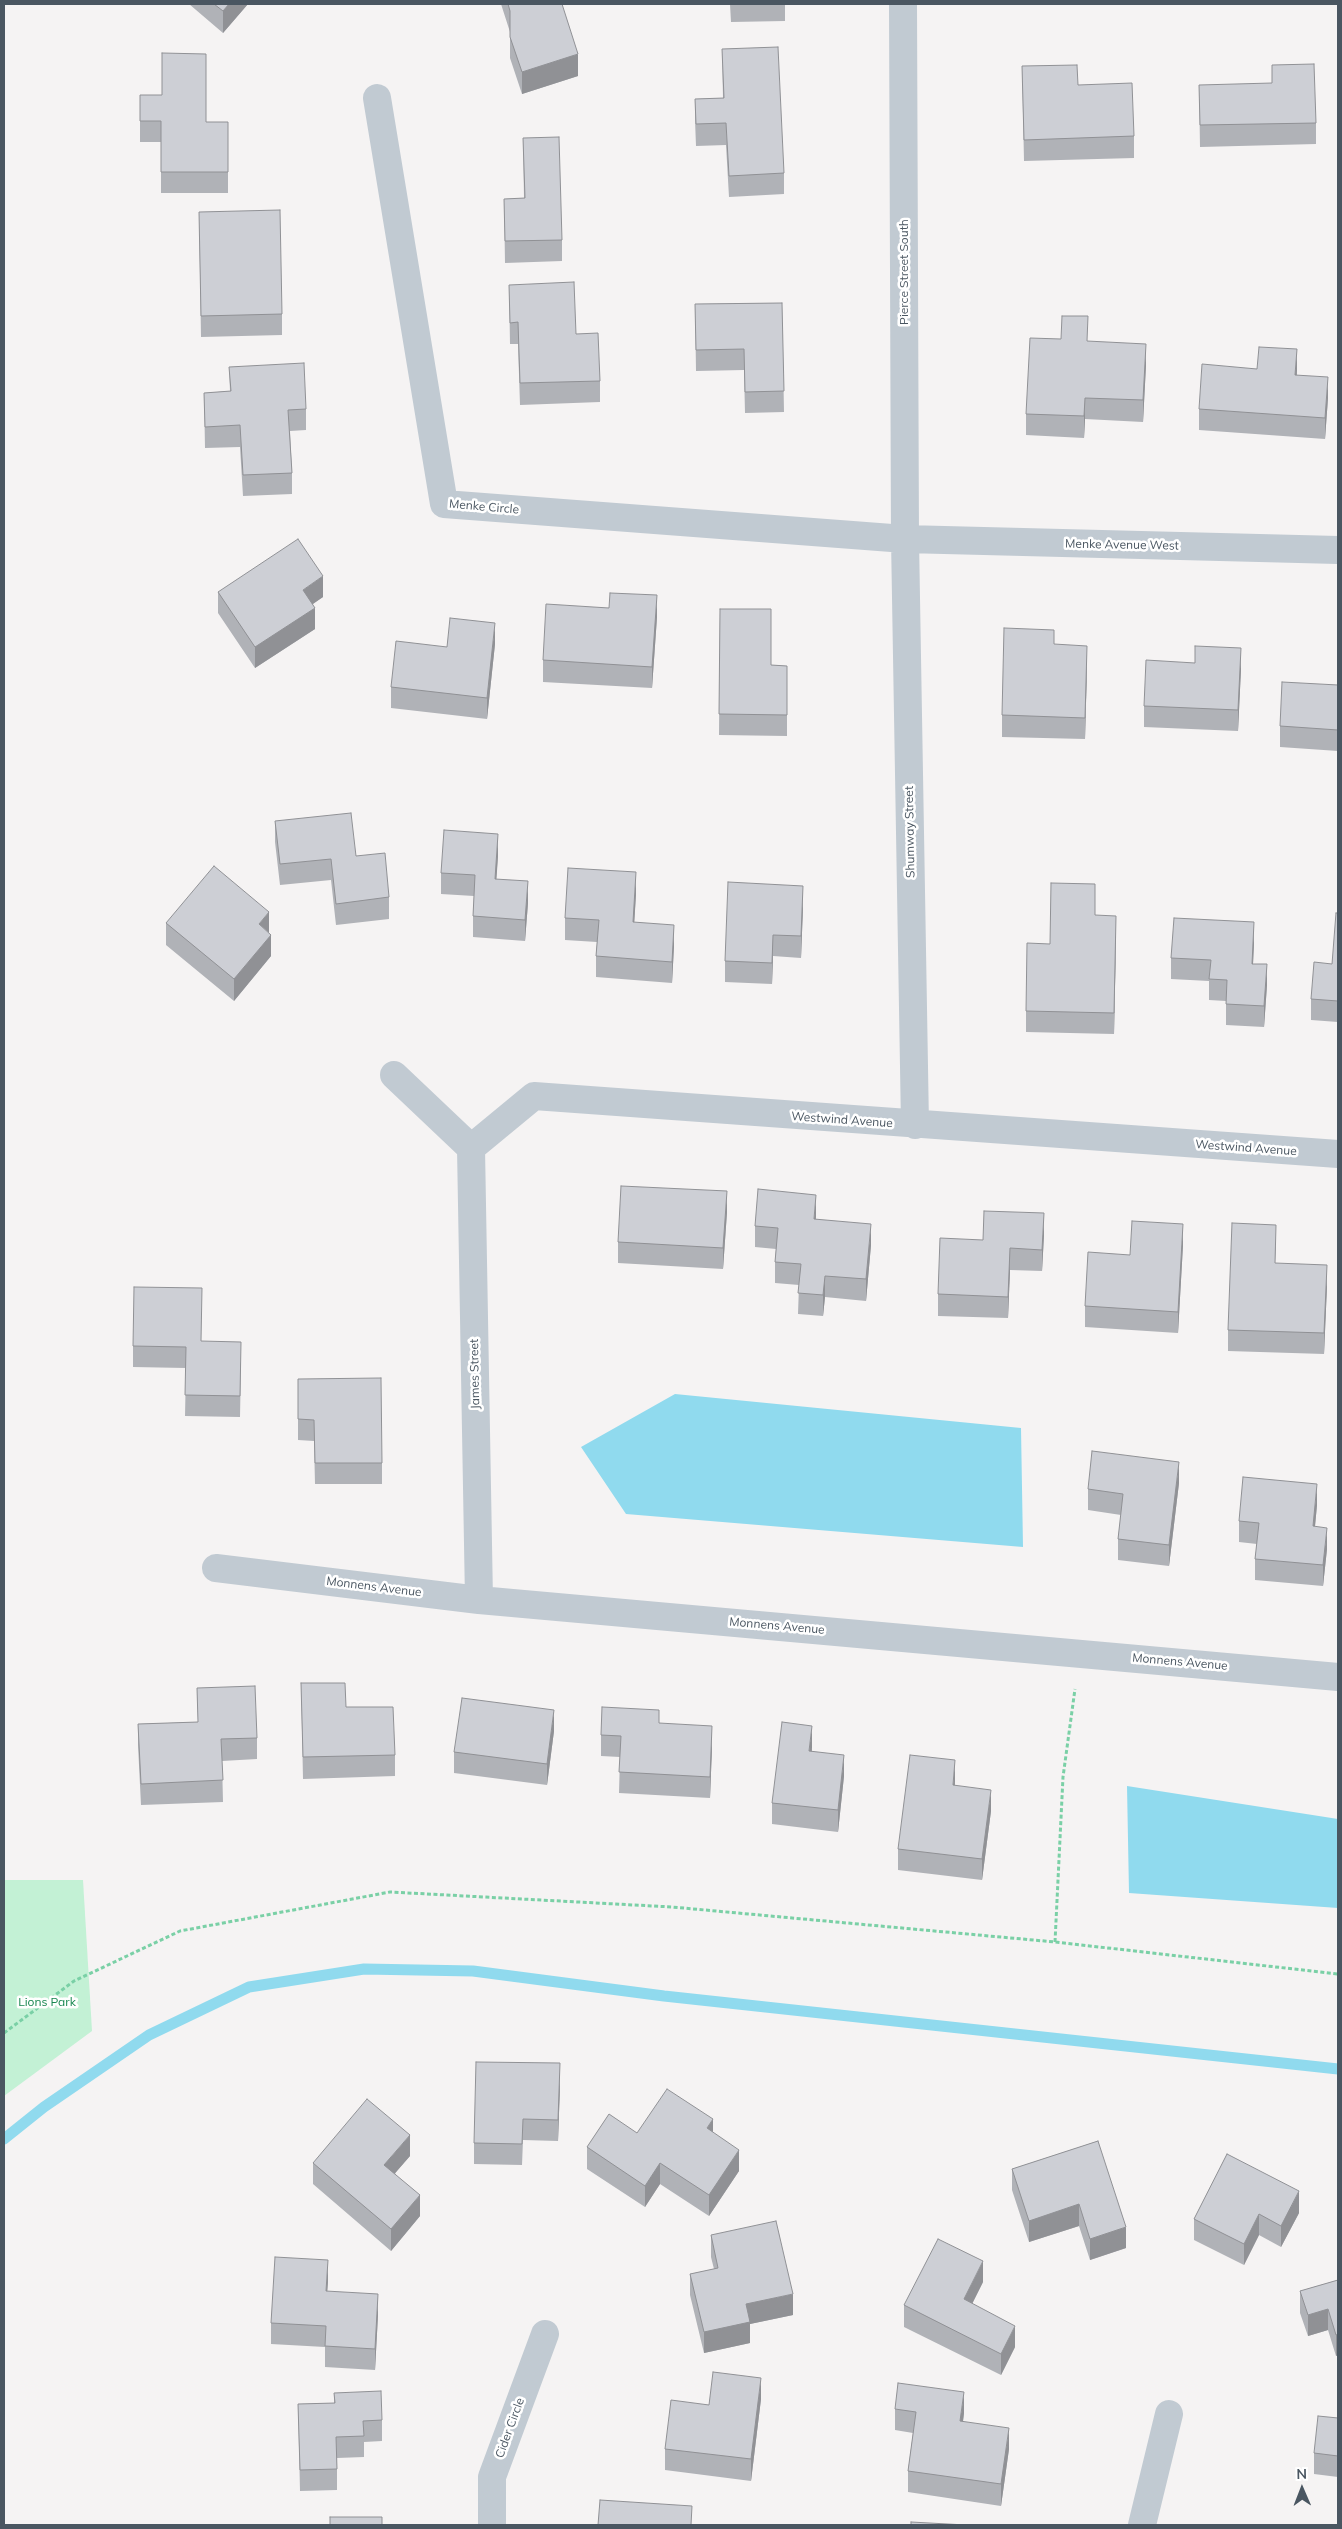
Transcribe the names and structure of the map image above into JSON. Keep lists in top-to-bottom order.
{
  "streets": {
    "street": [
      "Pierce Street South",
      "Menke Circle",
      "Menke Avenue West",
      "Shumway Street",
      "Westwind Avenue",
      "James Street",
      "Monnens Avenue",
      "Cider Circle"
    ]
  },
  "crossings": [
    ["Pierce Street South", "Menke Circle"],
    ["Pierce Street South", "Menke Avenue West"],
    ["Pierce Street South", "Shumway Street"],
    ["Menke Circle", "Menke Avenue West"],
    ["Menke Circle", "Shumway Street"],
    ["Menke Avenue West", "Shumway Street"],
    ["Shumway Street", "Westwind Avenue"],
    ["Westwind Avenue", "James Street"],
    ["James Street", "Monnens Avenue"]
  ],
  "parks": ["Lions Park"],
  "north": "top"
}
